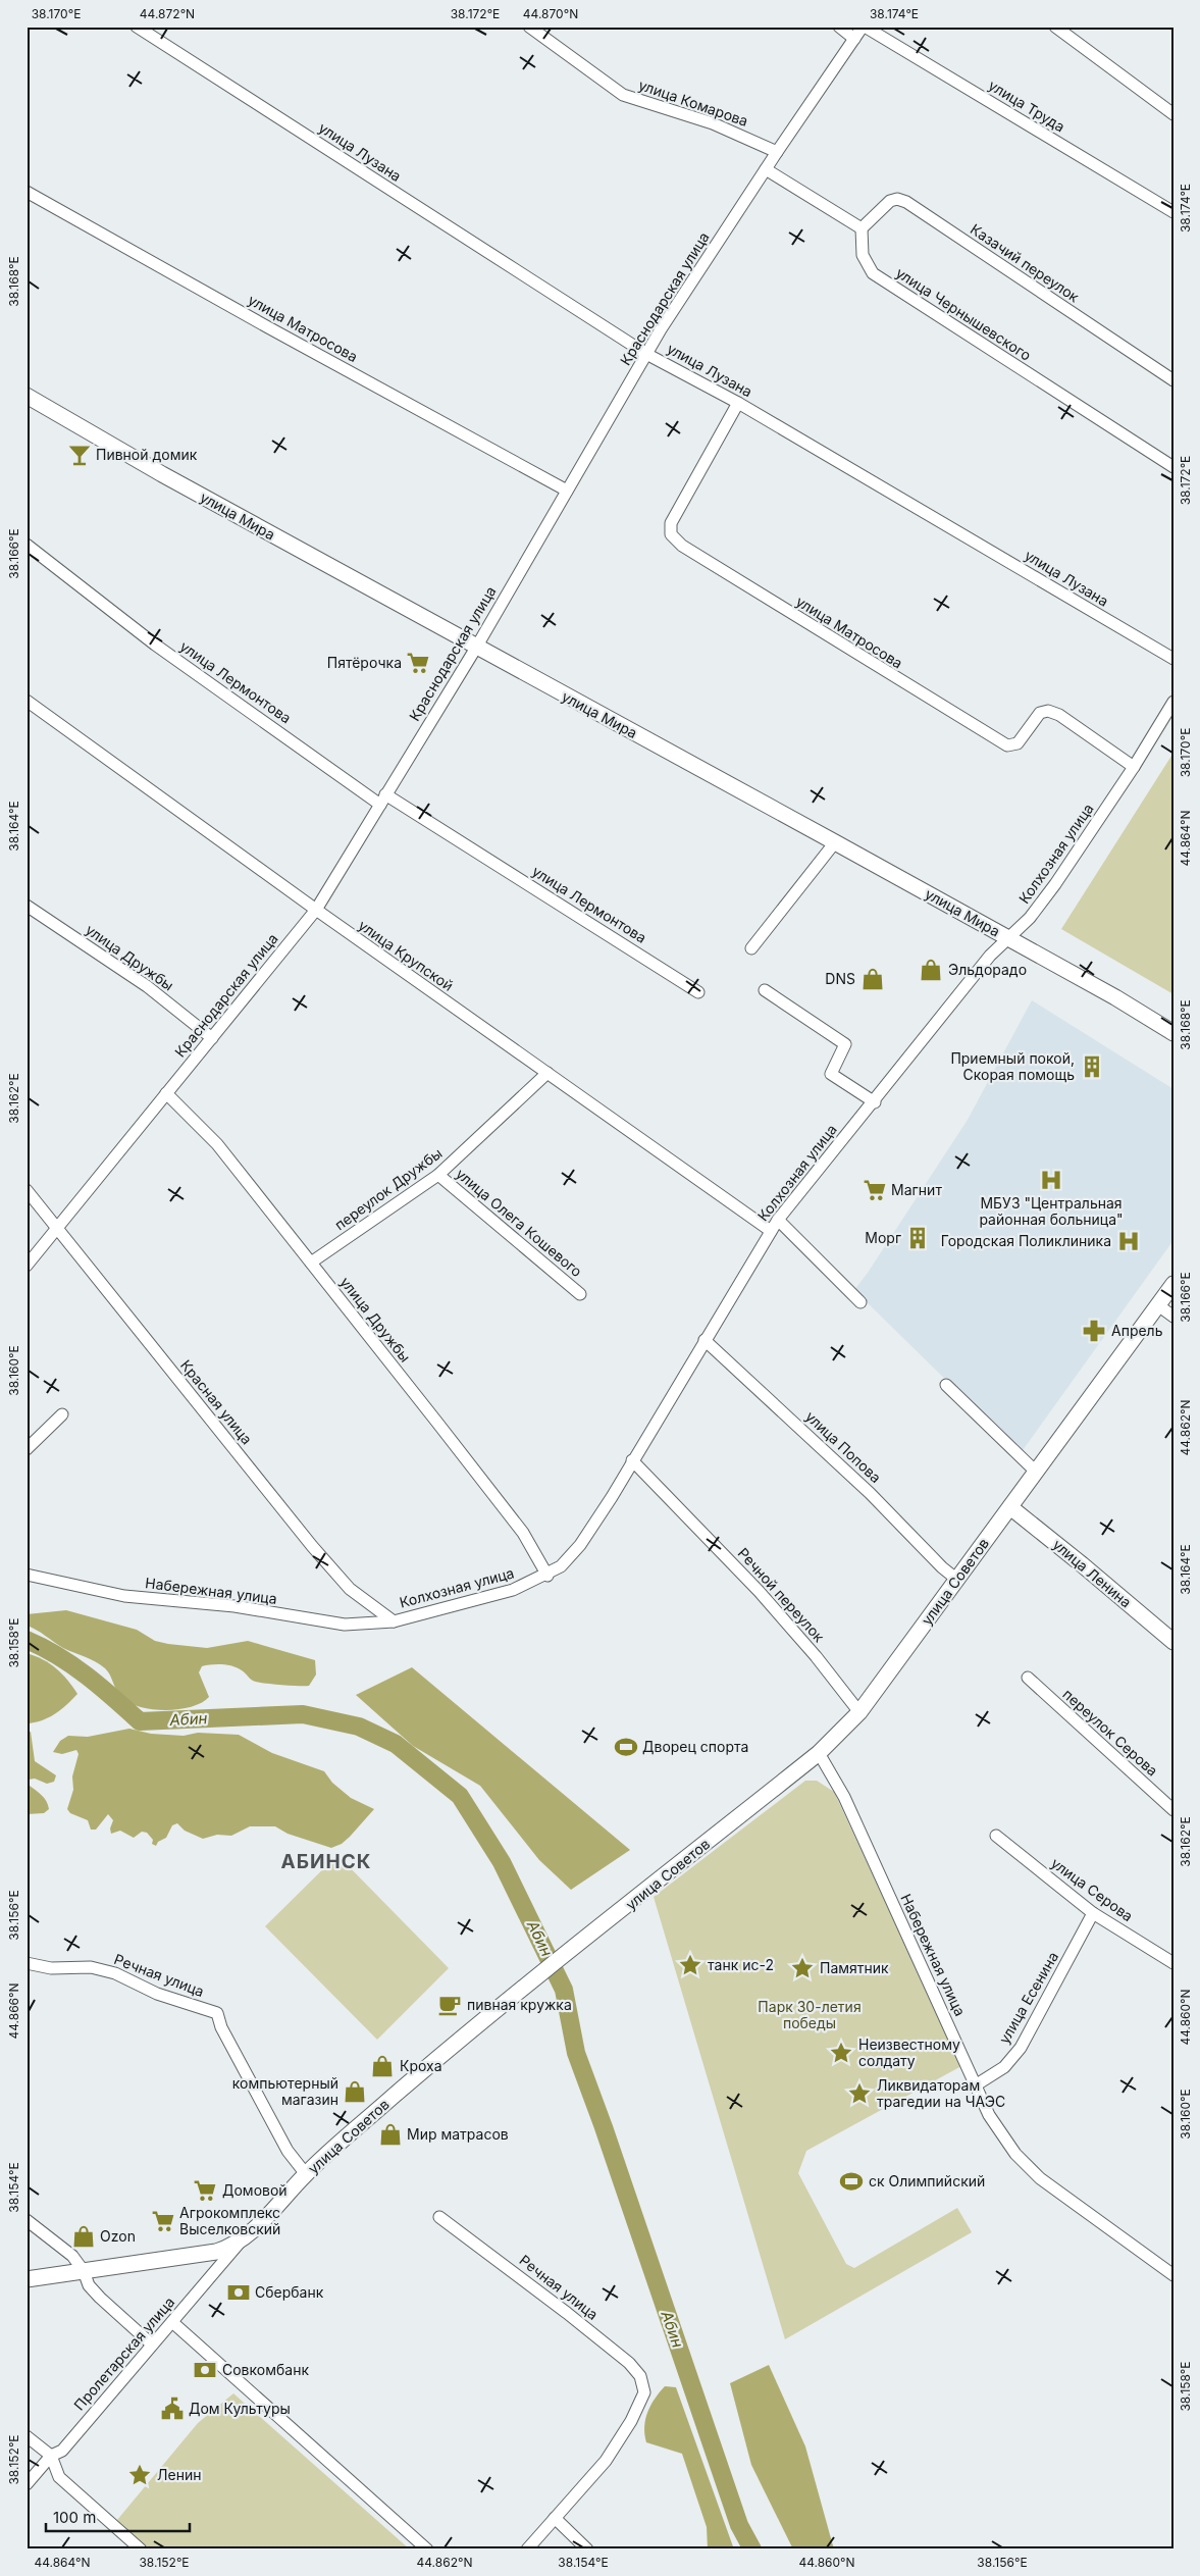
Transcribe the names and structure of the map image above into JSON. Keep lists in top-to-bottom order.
{
  "streets": {
    "main road": ["улица Мира", "улица Ленина", "улица Советов"],
    "street": [
      "улица Комарова",
      "улица Труда",
      "улица Лузана",
      "Казачий переулок",
      "Краснодарская улица",
      "улица Чернышевского",
      "улица Матросова",
      "улица Лермонтова",
      "Колхозная улица",
      "улица Крупской",
      "улица Дружбы",
      "переулок Дружбы",
      "улица Олега Кошевого",
      "Красная улица",
      "улица Попова",
      "Набережная улица",
      "Речной переулок",
      "переулок Серова",
      "улица Серова",
      "Речная улица",
      "улица Есенина",
      "Пролетарская улица"
    ]
  },
  "crossings": [
    ["улица Комарова", "Краснодарская улица"],
    ["улица Труда", "Краснодарская улица"],
    ["улица Лузана", "Краснодарская улица"],
    ["улица Лузана", "улица Матросова"],
    ["Казачий переулок", "улица Чернышевского"],
    ["Краснодарская улица", "улица Матросова"],
    ["Краснодарская улица", "улица Мира"],
    ["Краснодарская улица", "улица Лермонтова"],
    ["Краснодарская улица", "улица Крупской"],
    ["Краснодарская улица", "улица Дружбы"],
    ["Краснодарская улица", "Красная улица"],
    ["улица Матросова", "Колхозная улица"],
    ["улица Мира", "Колхозная улица"],
    ["Колхозная улица", "улица Крупской"],
    ["Колхозная улица", "улица Дружбы"],
    ["Колхозная улица", "Красная улица"],
    ["Колхозная улица", "улица Попова"],
    ["Колхозная улица", "Набережная улица"],
    ["Колхозная улица", "Речной переулок"],
    ["улица Крупской", "переулок Дружбы"],
    ["улица Дружбы", "переулок Дружбы"],
    ["переулок Дружбы", "улица Олега Кошевого"],
    ["Красная улица", "Набережная улица"],
    ["улица Попова", "улица Советов"],
    ["улица Ленина", "улица Советов"],
    ["улица Советов", "Набережная улица"],
    ["улица Советов", "Речной переулок"],
    ["улица Советов", "Речная улица"],
    ["улица Советов", "Пролетарская улица"],
    ["Набережная улица", "улица Есенина"],
    ["улица Серова", "улица Есенина"]
  ],
  "districts": ["АБИНСК"],
  "water": ["Абин"],
  "parks": ["Парк 30-летия победы"],
  "places": {
    "bar": ["Пивной домик"],
    "supermarket": [
      "Пятёрочка",
      "Магнит",
      "Домовой",
      "Агрокомплекс Выселковский"
    ],
    "shop": [
      "Эльдорадо",
      "DNS",
      "Кроха",
      "компьютерный магазин",
      "Мир матрасов",
      "Ozon"
    ],
    "building": ["Приемный покой, Скорая помощь", "Морг"],
    "hospital": ["МБУЗ \"Центральная районная больница\"", "Городская Поликлиника"],
    "pharmacy": ["Апрель"],
    "sports": ["Дворец спорта", "ск Олимпийский"],
    "place": [
      "танк ис-2",
      "Памятник",
      "Неизвестному солдату",
      "Ликвидаторам трагедии на ЧАЭС",
      "Ленин"
    ],
    "cafe": ["пивная кружка"],
    "bank": ["Сбербанк", "Совкомбанк"],
    "public building": ["Дом Культуры"]
  },
  "scale_bar": "100 m",
  "coordinates": [
    "38.170°E",
    "44.872°N",
    "38.172°E",
    "44.870°N",
    "38.174°E",
    "38.168°E",
    "38.166°E",
    "38.164°E",
    "44.864°N",
    "38.162°E",
    "38.160°E",
    "44.862°N",
    "38.158°E",
    "38.156°E",
    "44.866°N",
    "44.860°N",
    "38.154°E",
    "38.152°E"
  ]
}
